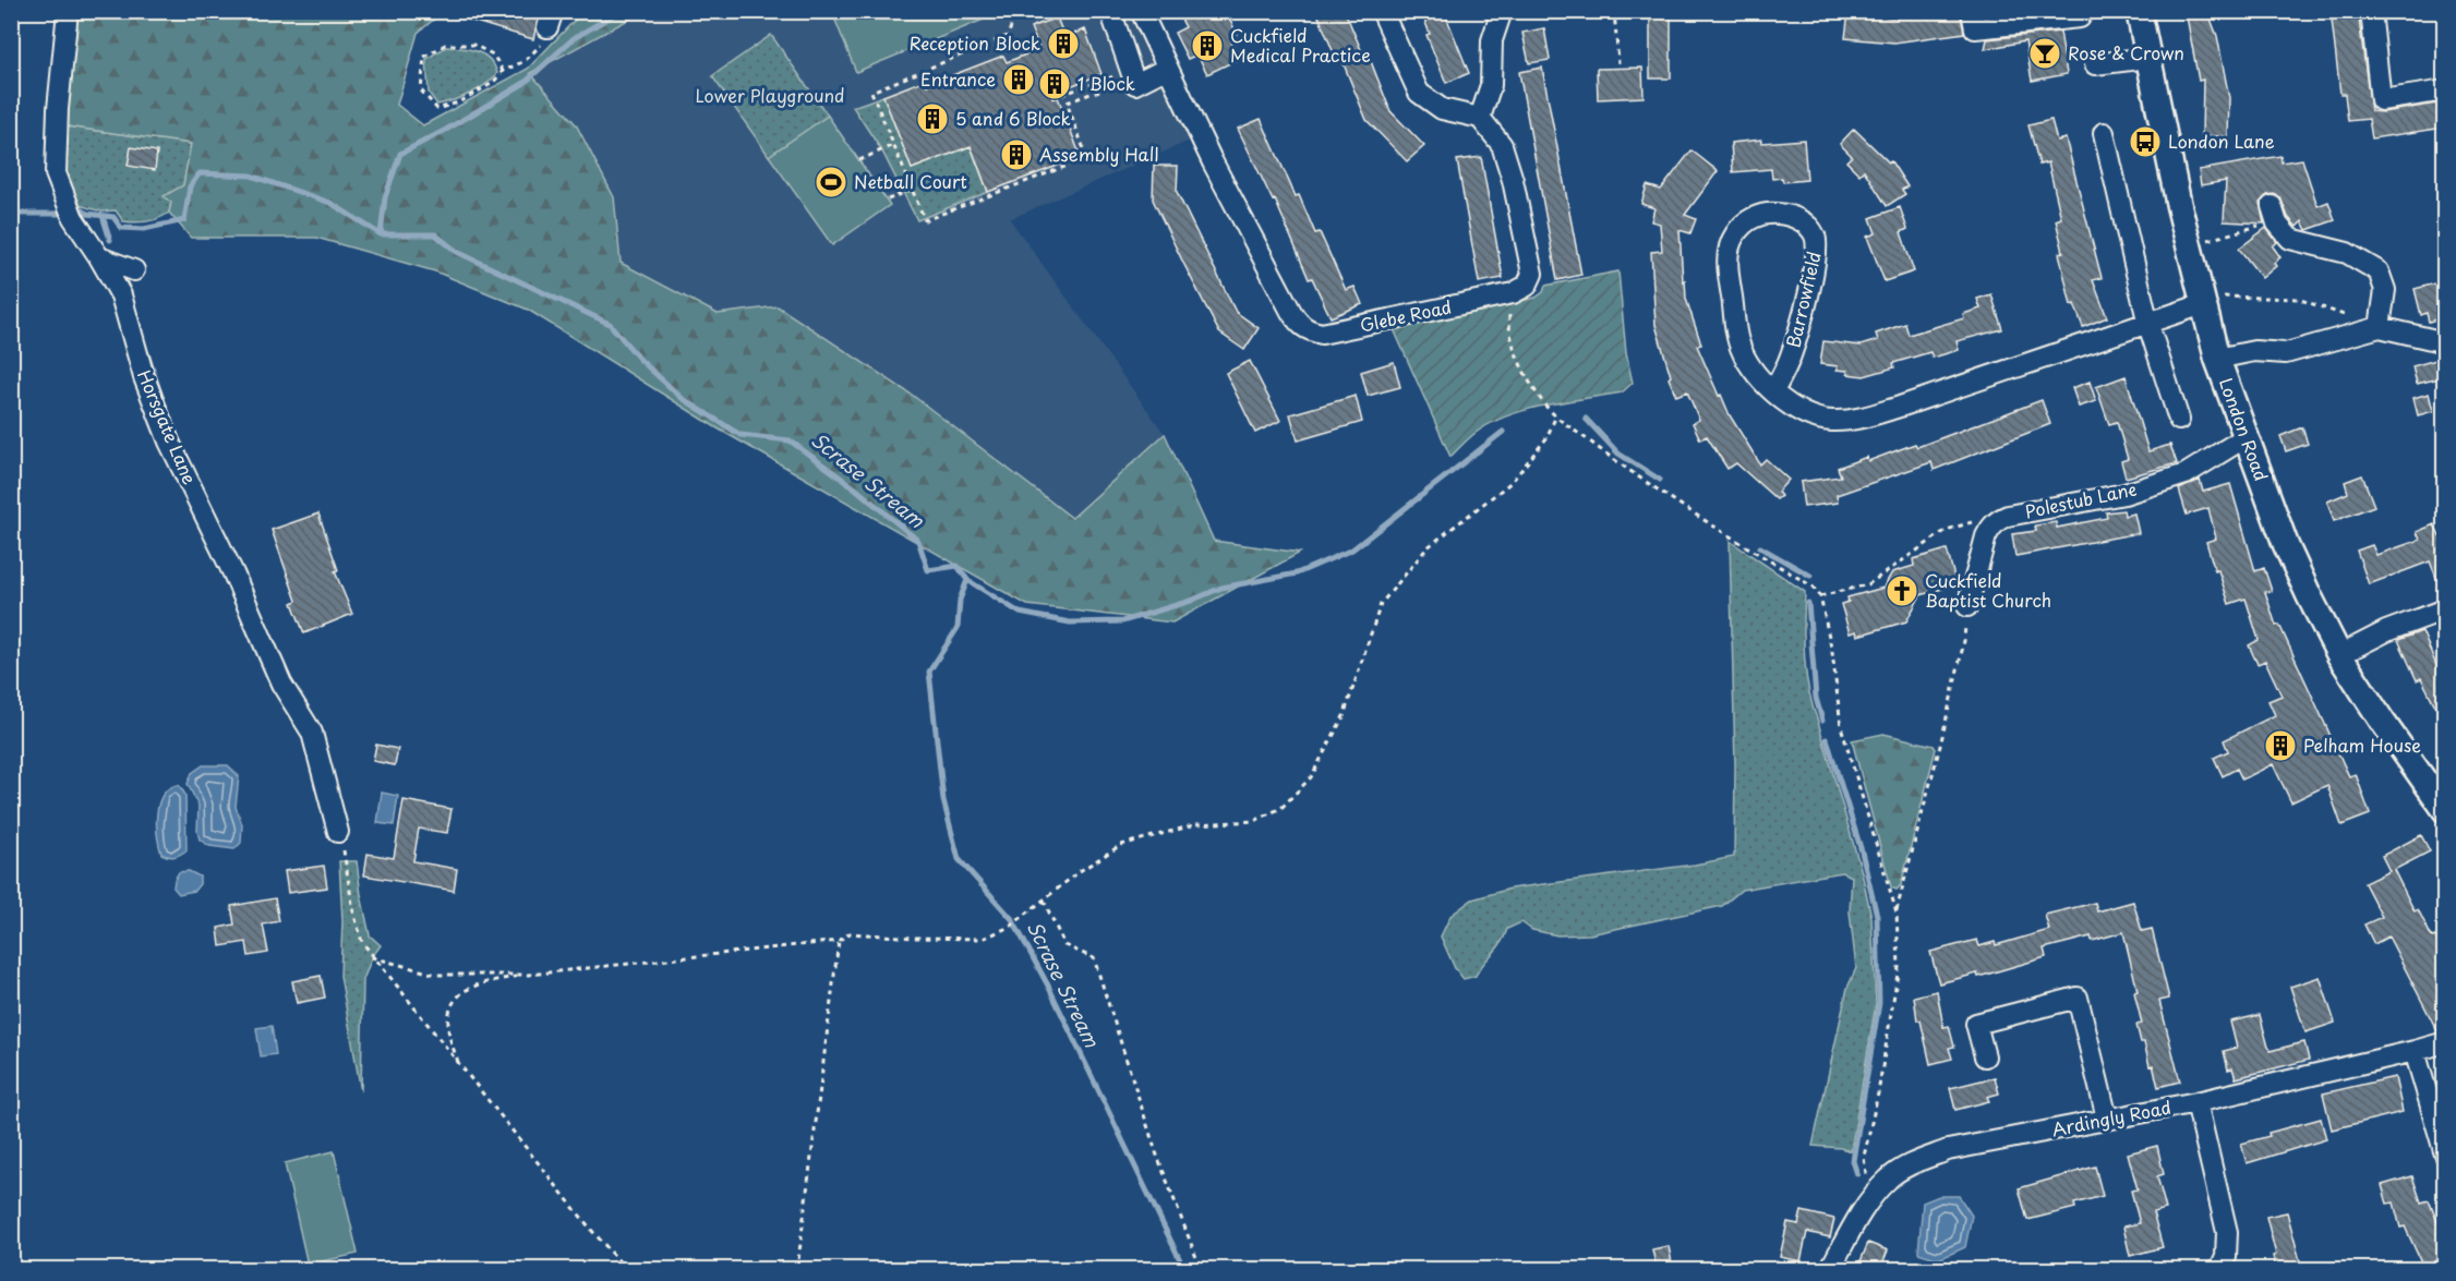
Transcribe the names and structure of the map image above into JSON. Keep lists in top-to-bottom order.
{
  "streets": {
    "main road": ["London Road"],
    "street": [
      "Barrowfield",
      "Glebe Road",
      "Horsgate Lane",
      "Polestub Lane",
      "Ardingly Road"
    ]
  },
  "crossings": [
    ["Barrowfield", "London Road"],
    ["London Road", "Polestub Lane"]
  ],
  "water": ["Scrase Stream"],
  "parks": ["Lower Playground"],
  "places": {
    "building": [
      "Reception Block",
      "Cuckfield Medical Practice",
      "Entrance",
      "1 Block",
      "5 and 6 Block",
      "Assembly Hall",
      "Pelham House"
    ],
    "bar": ["Rose & Crown"],
    "bus stop": ["London Lane"],
    "sports": ["Netball Court"],
    "church": ["Cuckfield Baptist Church"]
  }
}
